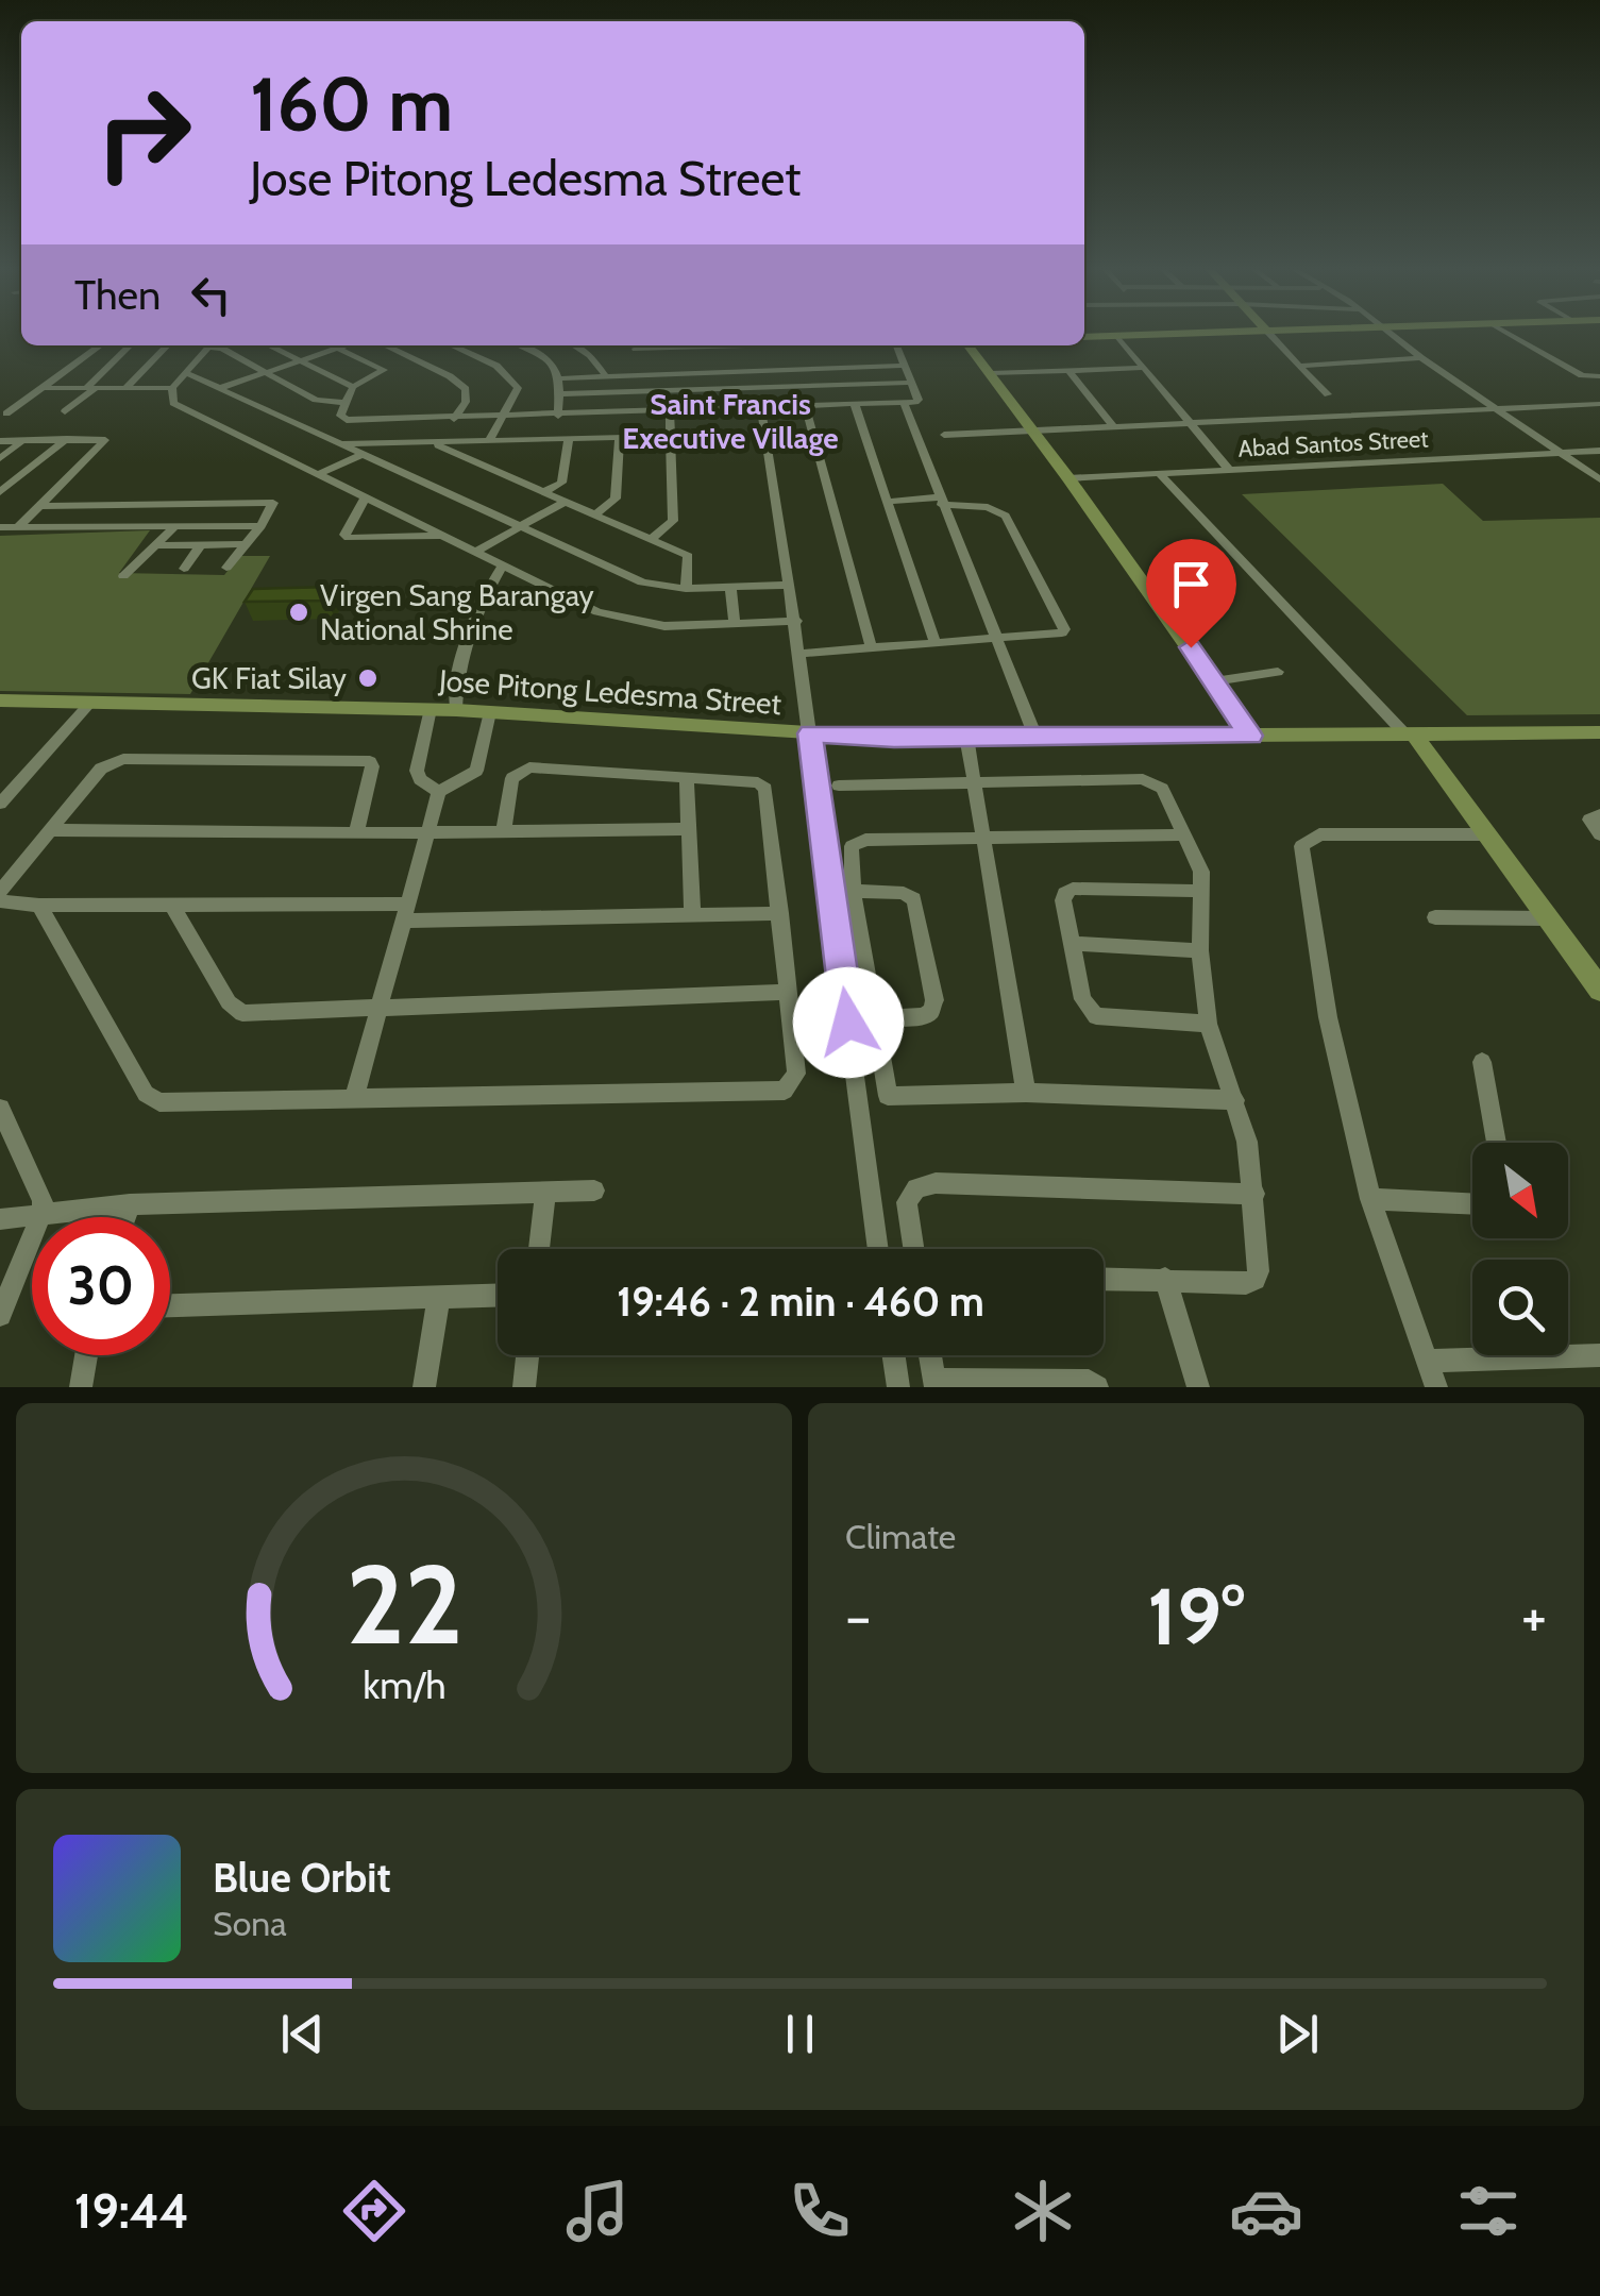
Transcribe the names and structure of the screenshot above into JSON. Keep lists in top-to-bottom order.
{
  "streets": {
    "street": ["Abad Santos Street", "Jose Pitong Ledesma Street"]
  },
  "districts": ["Saint Francis Executive Village"],
  "places": ["Virgen Sang Barangay National Shrine", "GK Fiat Silay"],
  "north": "bottom right",
  "page": {
    "turn": ["160 m", "Jose Pitong Ledesma Street"],
    "then": "Then",
    "limit": "30",
    "trip": "19:46 · 2 min · 460 m",
    "tile": "Climate",
    "heat": ["−", "19°", "+"],
    "song": ["Blue Orbit", "Sona"],
    "tabs": "19:44",
    "gauge": ["22", "km/h"]
  }
}
